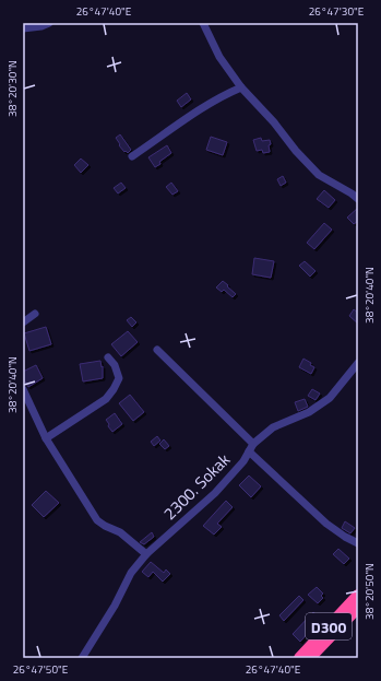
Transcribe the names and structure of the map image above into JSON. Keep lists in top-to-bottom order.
{
  "streets": {
    "highway": ["D300"],
    "street": ["2300. Sokak"]
  },
  "coordinates": [
    "26°47'40\"E",
    "26°47'30\"E",
    "38°20'30\"N",
    "38°20'40\"N",
    "38°20'50\"N",
    "26°47'50\"E"
  ]
}
